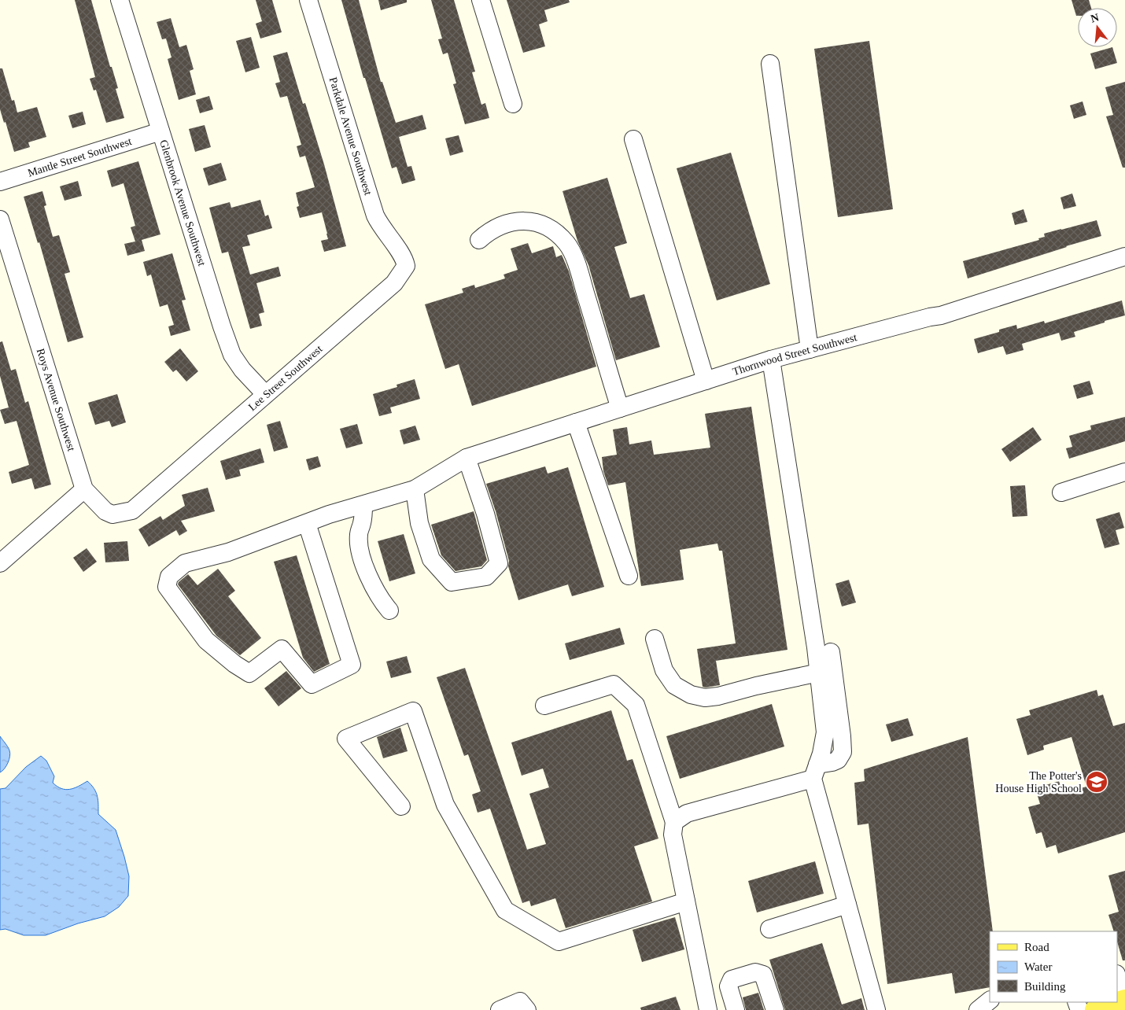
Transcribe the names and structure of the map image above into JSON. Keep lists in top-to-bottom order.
{
  "streets": {
    "street": [
      "Parkdale Avenue Southwest",
      "Mantle Street Southwest",
      "Glenbrook Avenue Southwest",
      "Thornwood Street Southwest",
      "Lee Street Southwest",
      "Roys Avenue Southwest"
    ]
  },
  "crossings": [
    ["Parkdale Avenue Southwest", "Lee Street Southwest"],
    ["Mantle Street Southwest", "Glenbrook Avenue Southwest"],
    ["Glenbrook Avenue Southwest", "Lee Street Southwest"],
    ["Lee Street Southwest", "Roys Avenue Southwest"]
  ],
  "places": {
    "school or university": ["The Potter's House High School"]
  },
  "legend": ["Road", "Water", "Building"],
  "north": "top"
}
